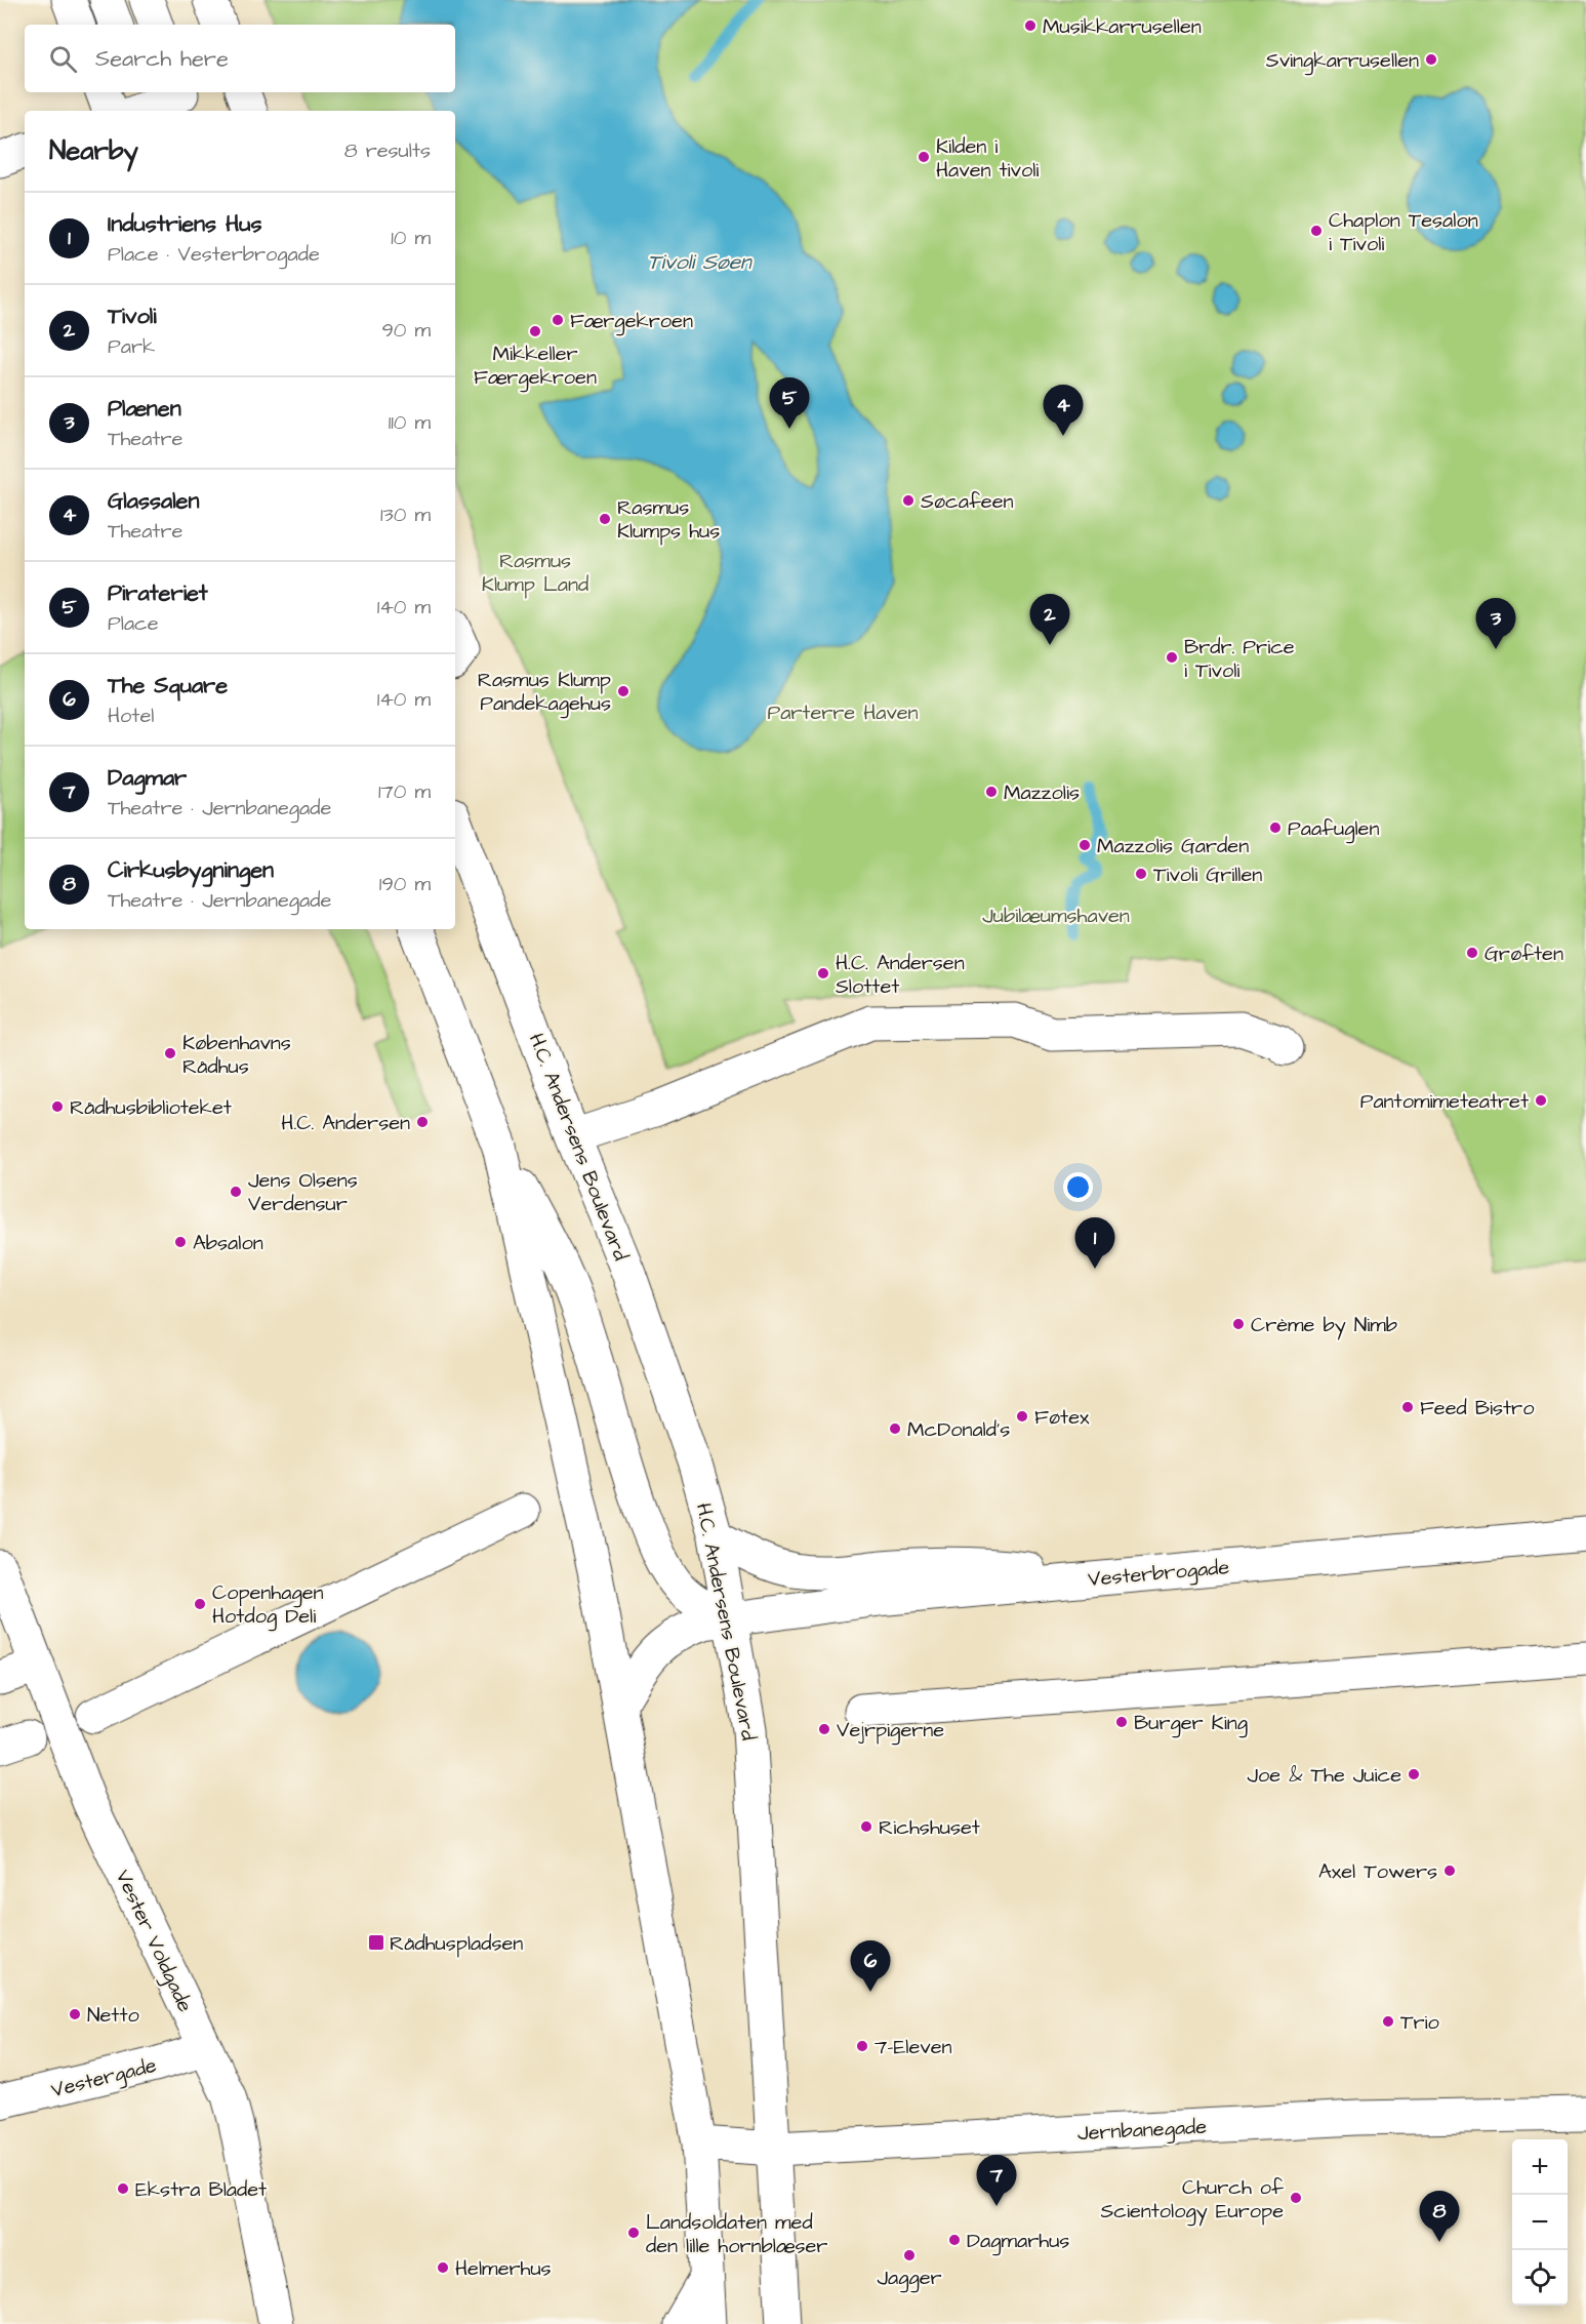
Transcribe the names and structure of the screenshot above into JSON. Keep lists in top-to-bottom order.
{
  "streets": {
    "street": [
      "H.C. Andersens Boulevard",
      "Vesterbrogade",
      "Vester Voldgade",
      "Vestergade",
      "Jernbanegade"
    ]
  },
  "crossings": [
    ["H.C. Andersens Boulevard", "Vesterbrogade"],
    ["H.C. Andersens Boulevard", "Jernbanegade"],
    ["Vester Voldgade", "Vestergade"]
  ],
  "water": ["Tivoli Søen"],
  "parks": ["Rasmus Klump Land", "Parterre Haven", "Jubilæumshaven"],
  "places": {
    "other": [
      "Musikkarrusellen",
      "Svingkarrusellen",
      "Kilden i Haven tivoli",
      "Chaplon Tesalon i Tivoli",
      "Færgekroen",
      "Mikkeller Færgekroen",
      "Søcafeen",
      "Rasmus Klumps hus",
      "Brdr. Price i Tivoli",
      "Rasmus Klump Pandekagehus",
      "Mazzolis",
      "Paafuglen",
      "Mazzolis Garden",
      "Tivoli Grillen",
      "Grøften",
      "H.C. Andersen Slottet",
      "Københavns Rådhus",
      "Pantomimeteatret",
      "Rådhusbiblioteket",
      "H.C. Andersen",
      "Jens Olsens Verdensur",
      "Absalon",
      "Crème by Nimb",
      "Feed Bistro",
      "Føtex",
      "McDonald's",
      "Copenhagen Hotdog Deli",
      "Burger King",
      "Vejrpigerne",
      "Joe & The Juice",
      "Richshuset",
      "Axel Towers",
      "Netto",
      "Trio",
      "7-Eleven",
      "Ekstra Bladet",
      "Church of Scientology Europe",
      "Landsoldaten med den lille hornblæser",
      "Dagmarhus",
      "Jagger",
      "Helmerhus"
    ],
    "transit": ["Rådhuspladsen"]
  },
  "page": {
    "search": "Search here",
    "heading": ["Nearby", "8 results"],
    "list": [
      {
        "mark": "1",
        "name": "Industriens Hus",
        "note": "Place · Vesterbrogade",
        "value": "10 m"
      },
      {
        "mark": "2",
        "name": "Tivoli",
        "note": "Park",
        "value": "90 m"
      },
      {
        "mark": "3",
        "name": "Plænen",
        "note": "Theatre",
        "value": "110 m"
      },
      {
        "mark": "4",
        "name": "Glassalen",
        "note": "Theatre",
        "value": "130 m"
      },
      {
        "mark": "5",
        "name": "Pirateriet",
        "note": "Place",
        "value": "140 m"
      },
      {
        "mark": "6",
        "name": "The Square",
        "note": "Hotel",
        "value": "140 m"
      },
      {
        "mark": "7",
        "name": "Dagmar",
        "note": "Theatre · Jernbanegade",
        "value": "170 m"
      },
      {
        "mark": "8",
        "name": "Cirkusbygningen",
        "note": "Theatre · Jernbanegade",
        "value": "190 m"
      }
    ],
    "pins": [
      "5",
      "4",
      "2",
      "3",
      "1",
      "6",
      "7",
      "8"
    ],
    "map_buttons": ["+", "−"]
  }
}
